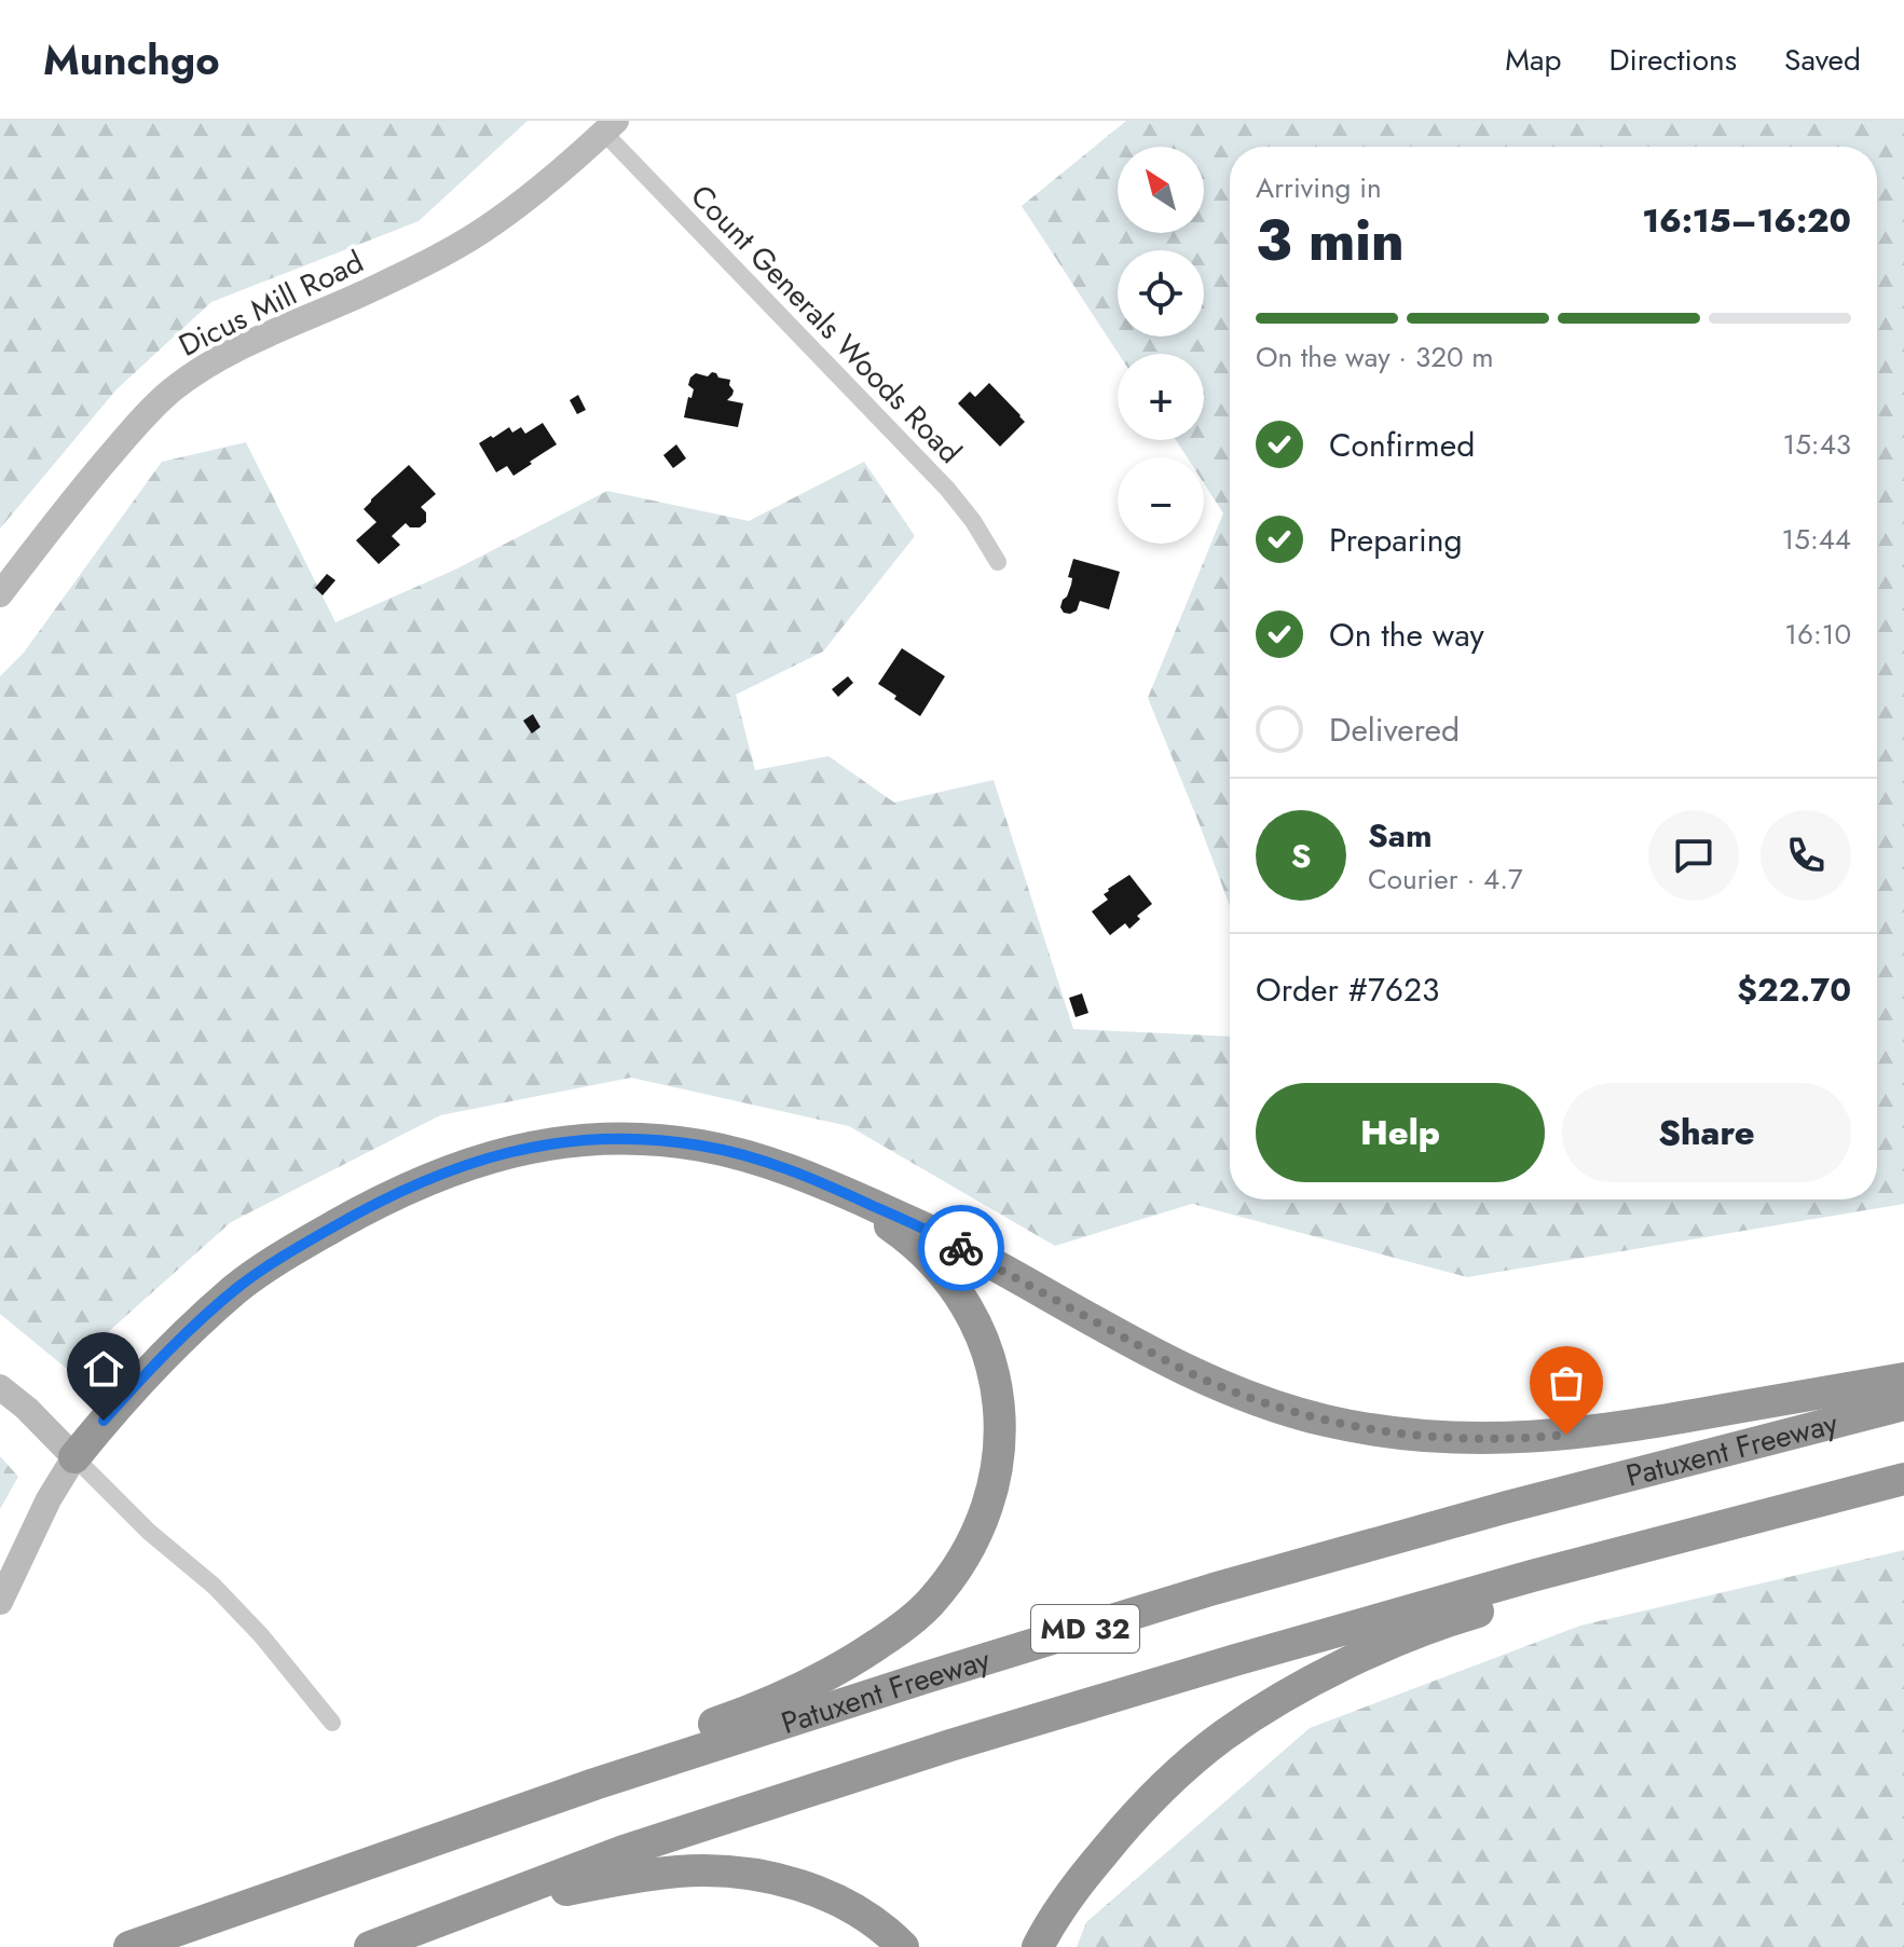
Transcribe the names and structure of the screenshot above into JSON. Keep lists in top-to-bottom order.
{
  "streets": {
    "highway": ["Patuxent Freeway", "MD 32"],
    "street": ["Dicus Mill Road", "Count Generals Woods Road"]
  },
  "crossings": [
    ["Dicus Mill Road", "Count Generals Woods Road"]
  ],
  "north": "top left",
  "page": {
    "header": "Munchgo",
    "nav": ["Map", "Directions", "Saved"],
    "map_buttons": ["+", "−"],
    "heading": ["3 min", "Arriving in", "16:15–16:20"],
    "panel": [
      "Sam",
      "Courier · 4.7",
      "Order #7623",
      "$22.70"
    ],
    "bar": "On the way · 320 m",
    "list": [
      ["Confirmed", "15:43"],
      ["Preparing", "15:44"],
      ["On the way", "16:10"],
      "Delivered"
    ],
    "round": "S",
    "buttons": ["Help", "Share"]
  }
}
